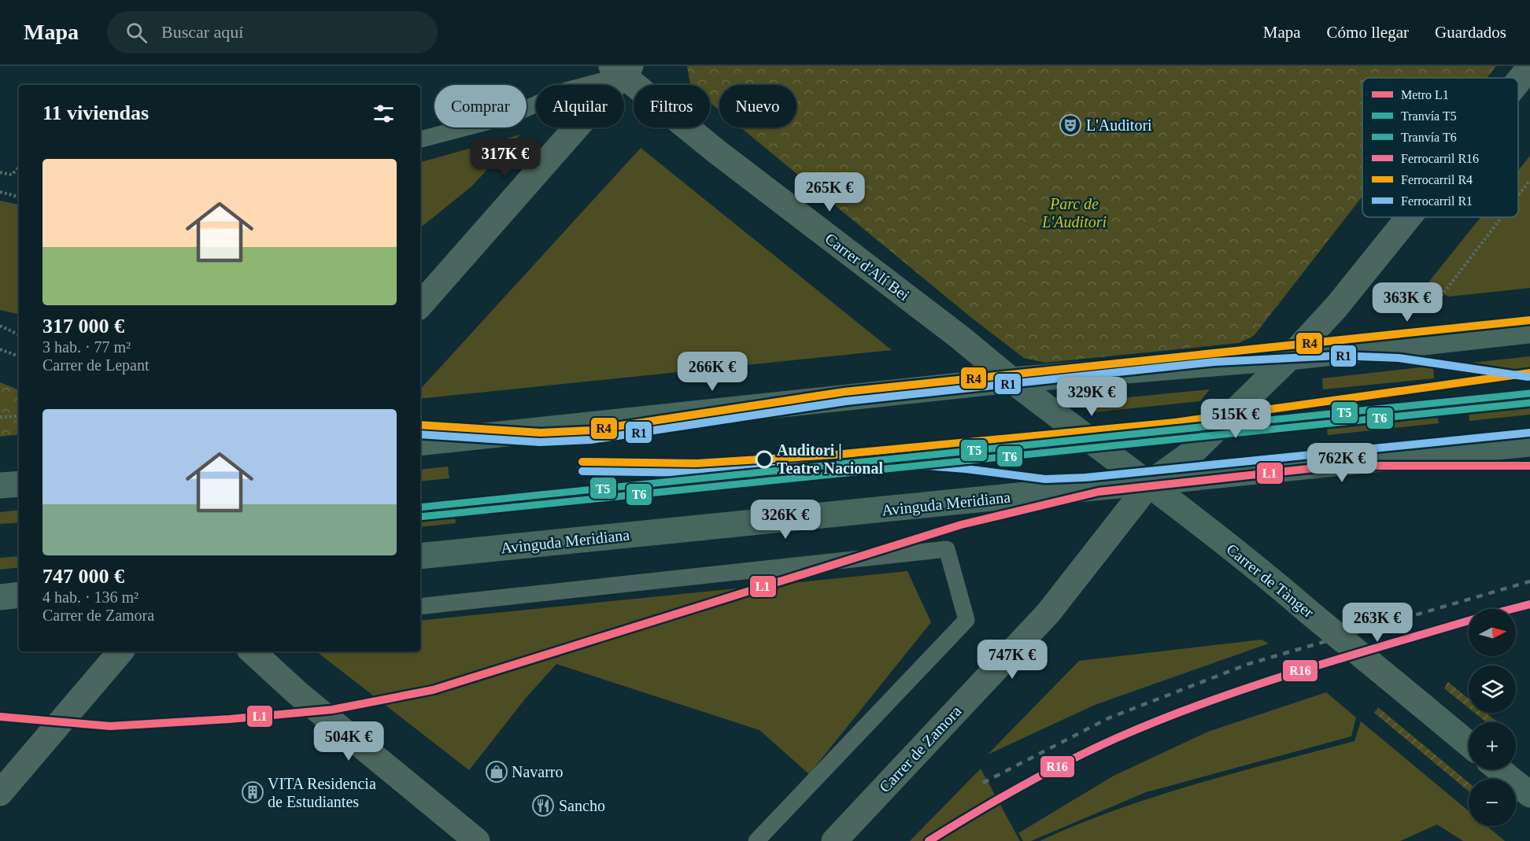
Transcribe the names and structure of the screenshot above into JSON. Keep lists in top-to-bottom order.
{
  "streets": {
    "street": [
      "Carrer d'Alí Bei",
      "Avinguda Meridiana",
      "Carrer de Tànger",
      "Carrer de Zamora"
    ]
  },
  "crossings": [
    ["Carrer d'Alí Bei", "Carrer de Tànger"],
    ["Avinguda Meridiana", "Carrer de Tànger"],
    ["Avinguda Meridiana", "Carrer de Zamora"],
    ["Carrer de Tànger", "Carrer de Zamora"]
  ],
  "parks": ["Parc de L'Auditori"],
  "places": {
    "theatre": ["L'Auditori"],
    "other": ["Auditori | Teatre Nacional"],
    "shop": ["Navarro"],
    "building": ["VITA Residencia de Estudiantes"],
    "restaurant": ["Sancho"]
  },
  "lines": [
    "rail line R4",
    "rail line R1",
    "tram line T5",
    "tram line T6",
    "metro line L1",
    "rail line R16"
  ],
  "legend": [
    "Metro L1",
    "Tranvía T5",
    "Tranvía T6",
    "Ferrocarril R16",
    "Ferrocarril R4",
    "Ferrocarril R1"
  ],
  "north": "right",
  "page": {
    "header": "Mapa",
    "search": "Buscar aquí",
    "nav": ["Mapa", "Cómo llegar", "Guardados"],
    "chip": [
      "Comprar",
      "Alquilar",
      "Filtros",
      "Nuevo"
    ],
    "heading": "11 viviendas",
    "price": [
      "317K €",
      "265K €",
      "363K €",
      "266K €",
      "329K €",
      "515K €",
      "762K €",
      "326K €",
      "263K €",
      "747K €",
      "504K €"
    ],
    "list": [
      {
        "name": "317 000 €",
        "note": "3 hab. · 77 m² · Carrer de Lepant"
      },
      {
        "name": "747 000 €",
        "note": "4 hab. · 136 m² · Carrer de Zamora"
      }
    ],
    "map_buttons": ["+", "−"]
  }
}
